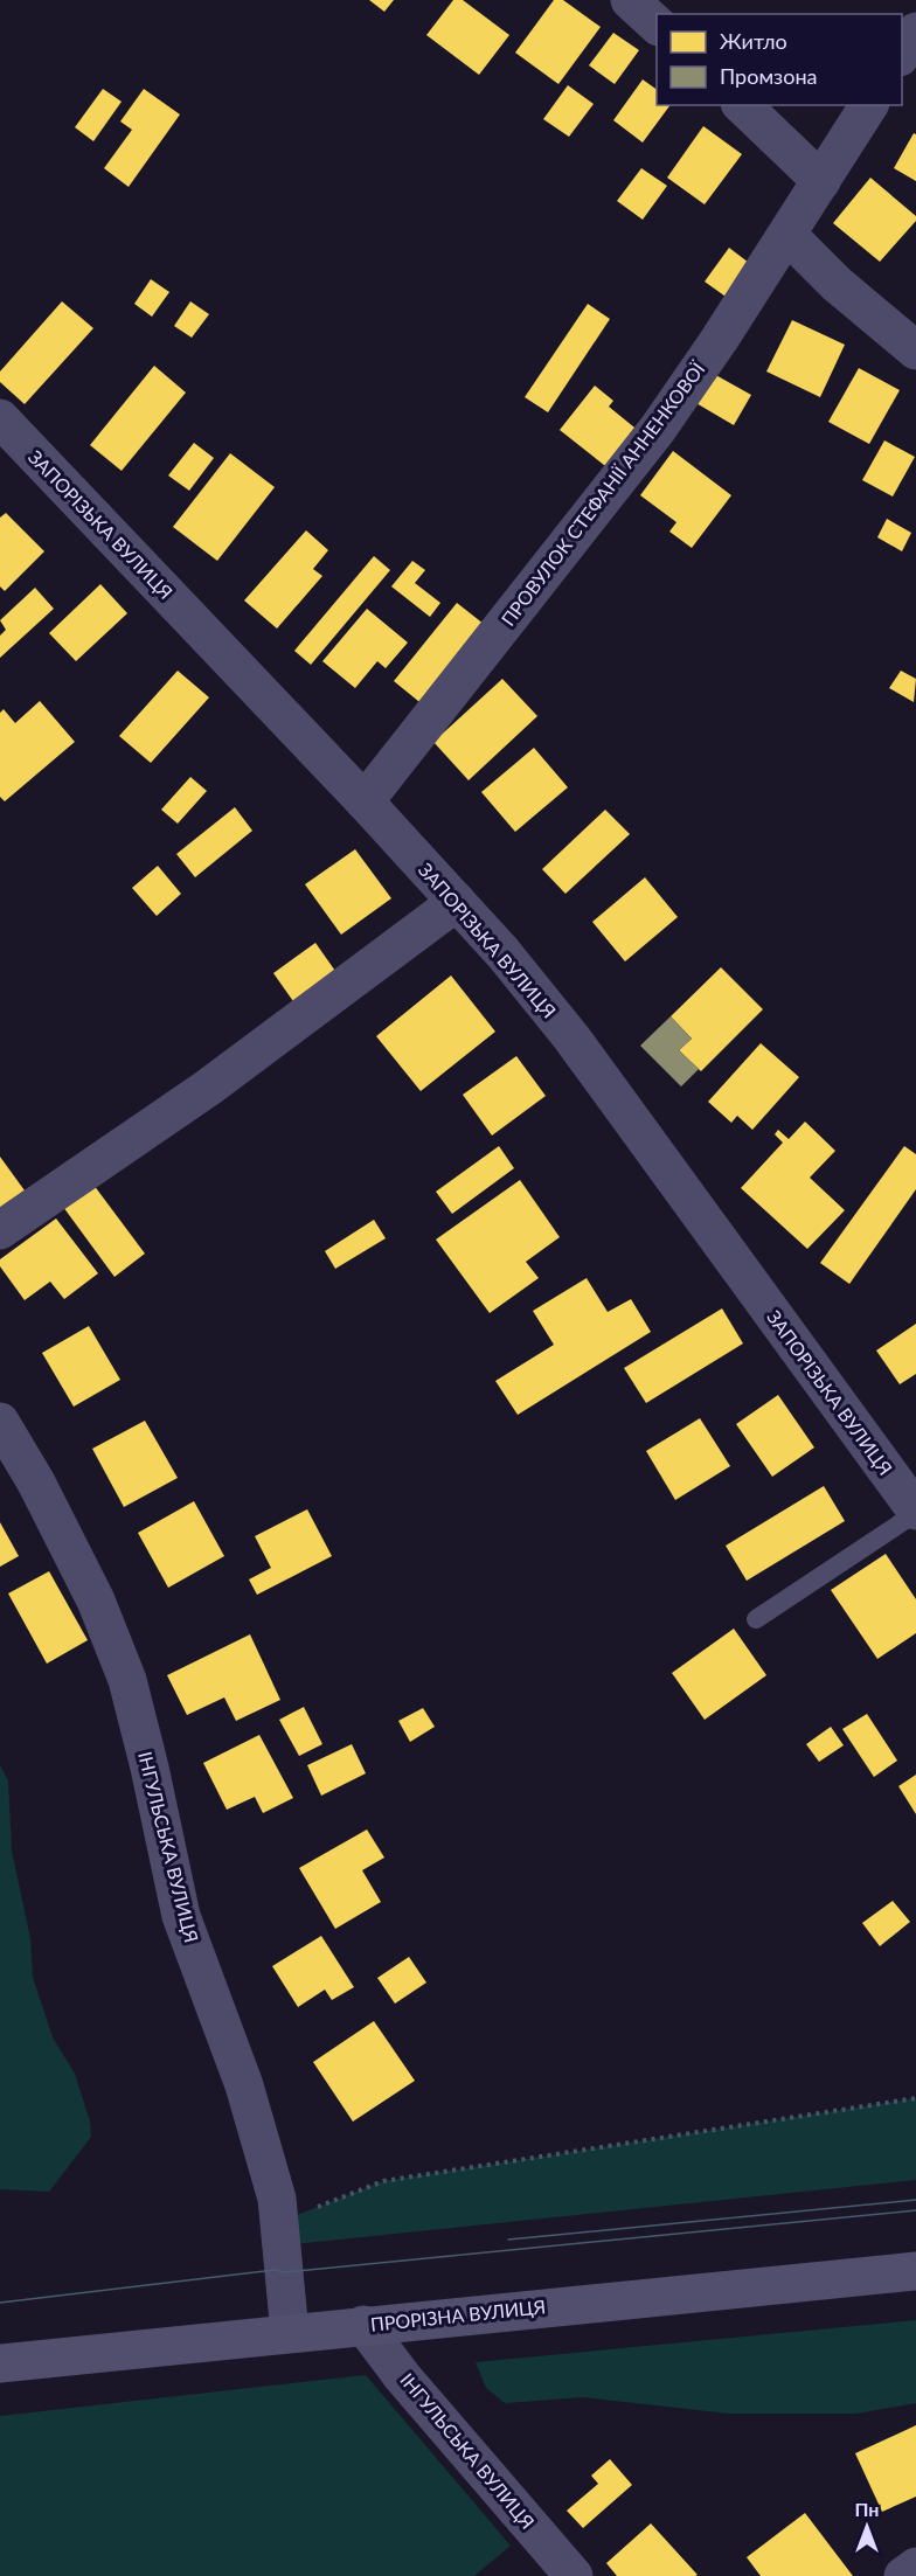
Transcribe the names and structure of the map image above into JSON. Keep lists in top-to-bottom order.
{
  "streets": {
    "main road": ["ПРОРІЗНА ВУЛИЦЯ"],
    "street": ["ПРОВУЛОК СТЕФАНІЇ АННЕНКОВОЇ", "ЗАПОРІЗЬКА ВУЛИЦЯ", "ІНГУЛЬСЬКА ВУЛИЦЯ"]
  },
  "crossings": [
    ["ПРОВУЛОК СТЕФАНІЇ АННЕНКОВОЇ", "ЗАПОРІЗЬКА ВУЛИЦЯ"],
    ["ІНГУЛЬСЬКА ВУЛИЦЯ", "ПРОРІЗНА ВУЛИЦЯ"]
  ],
  "legend": ["Житло", "Промзона"],
  "north": "top"
}
